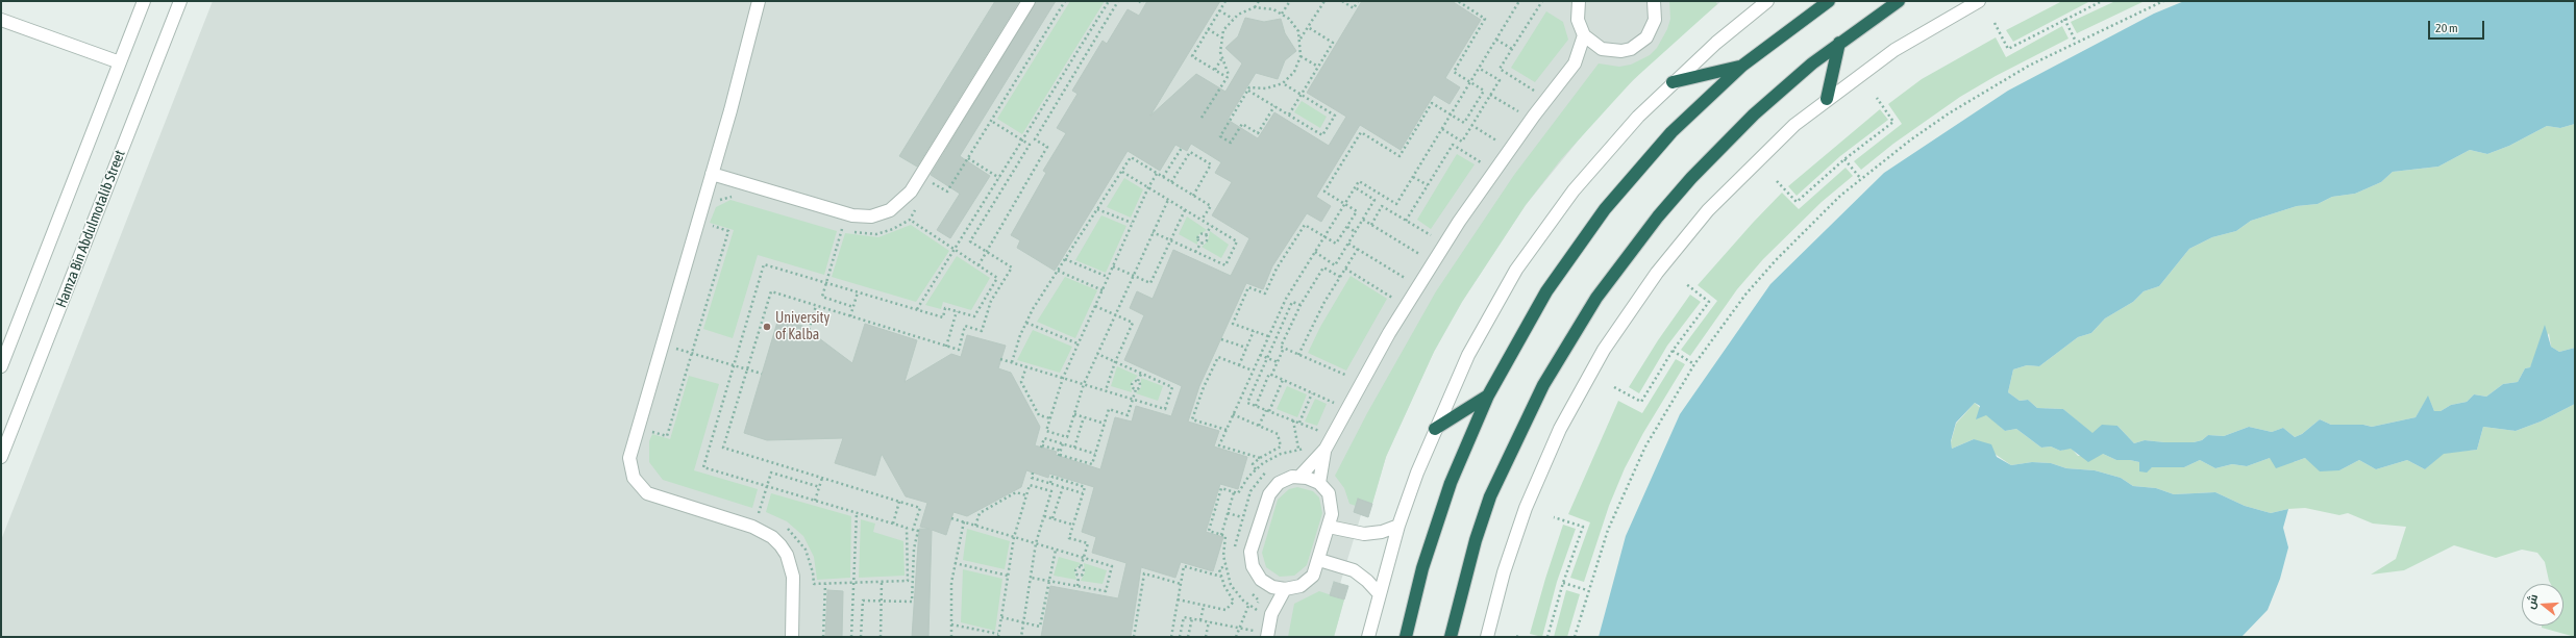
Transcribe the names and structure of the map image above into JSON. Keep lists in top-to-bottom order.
{
  "streets": {
    "street": ["Hamza Bin Abdulmotalib Street"]
  },
  "places": ["University of Kalba"],
  "scale_bar": "20 m",
  "north": "left"
}
